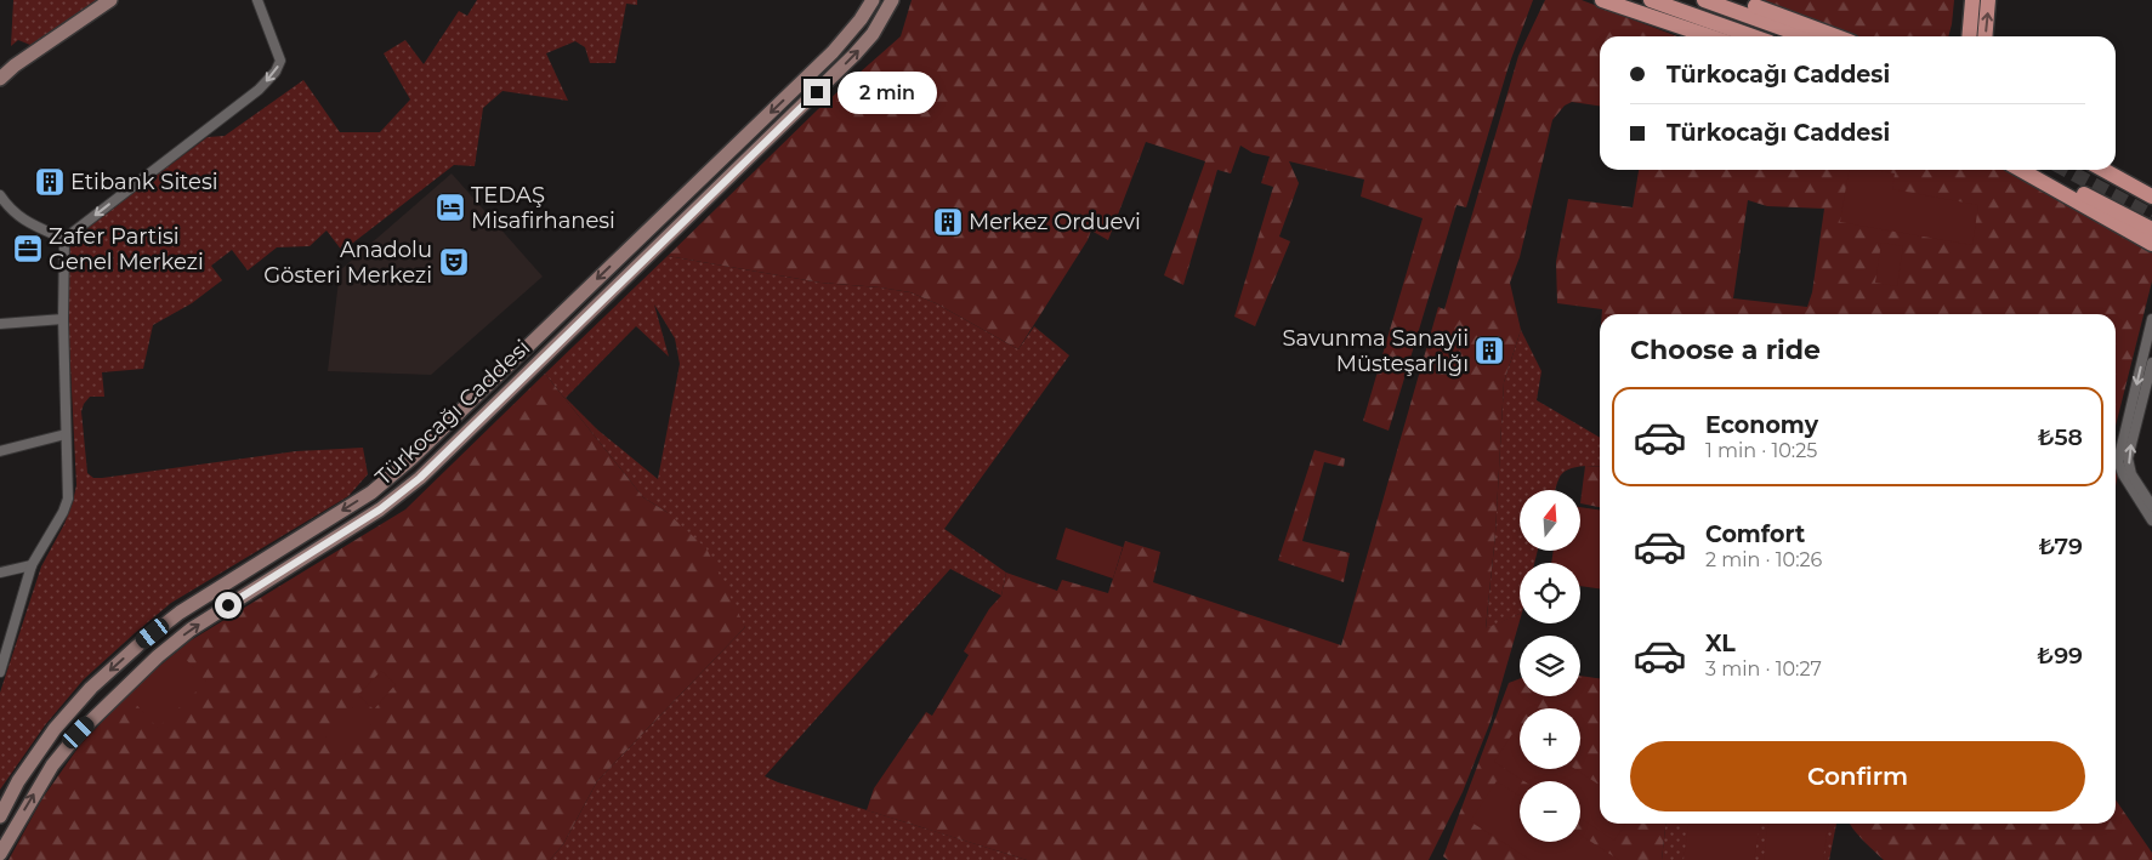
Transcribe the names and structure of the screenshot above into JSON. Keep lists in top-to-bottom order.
{
  "streets": {
    "main road": ["Türkocağı Caddesi"]
  },
  "places": {
    "building": ["Etibank Sitesi", "Merkez Orduevi", "Savunma Sanayii Müsteşarlığı"],
    "hotel": ["TEDAŞ Misafirhanesi"],
    "office": ["Zafer Partisi Genel Merkezi"],
    "theatre": ["Anadolu Gösteri Merkezi"]
  },
  "north": "top",
  "page": {
    "banner": ["Türkocağı Caddesi", "Türkocağı Caddesi"],
    "bubble": "2 min",
    "heading": "Choose a ride",
    "list": [
      {
        "name": "Economy",
        "note": "1 min · 10:25",
        "value": "₺58"
      },
      {
        "name": "Comfort",
        "note": "2 min · 10:26",
        "value": "₺79"
      },
      {
        "name": "XL",
        "note": "3 min · 10:27",
        "value": "₺99"
      }
    ],
    "map_buttons": ["+", "−"],
    "buttons": "Confirm"
  }
}
